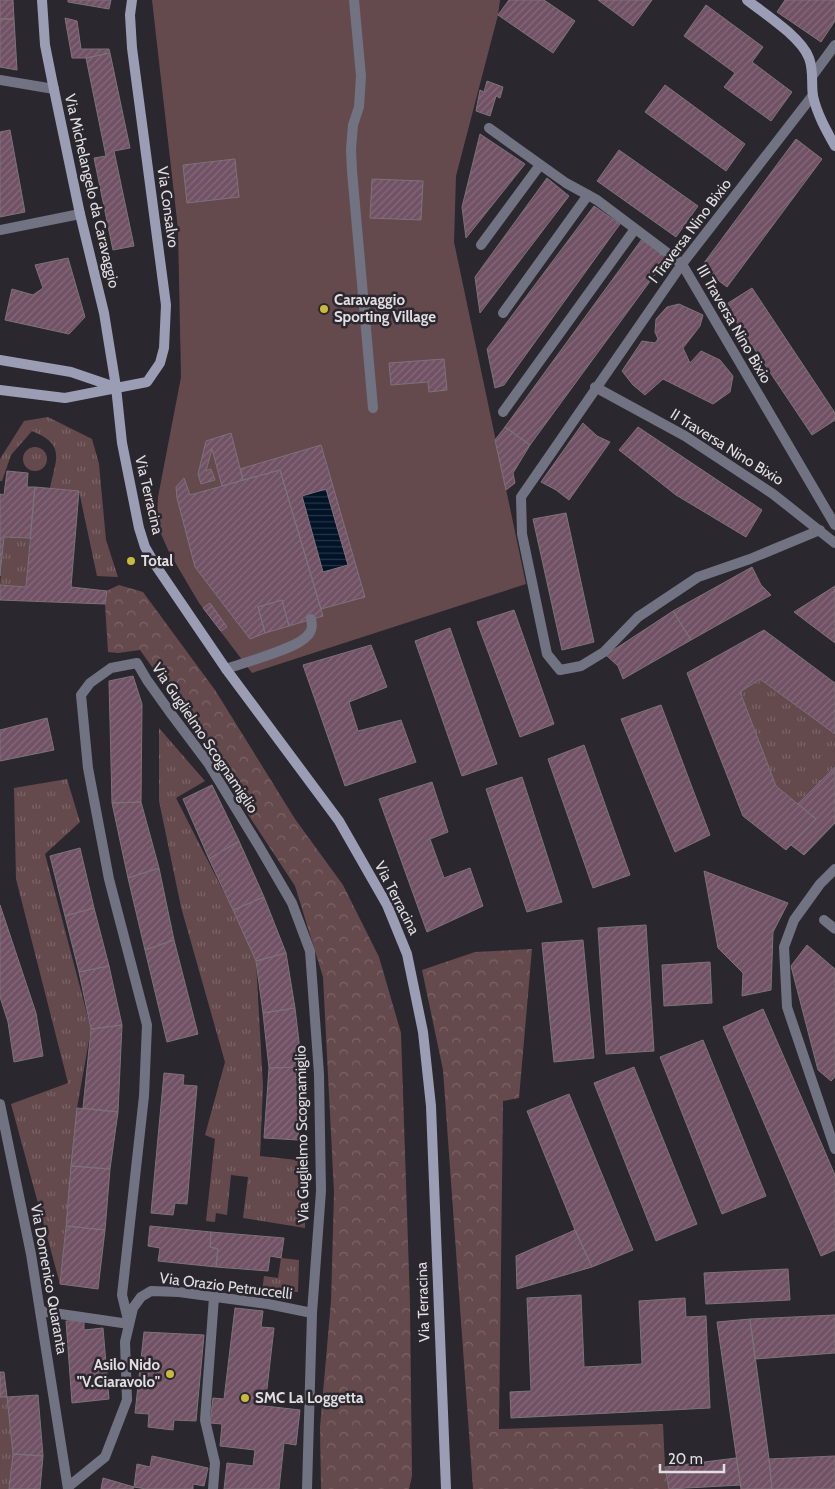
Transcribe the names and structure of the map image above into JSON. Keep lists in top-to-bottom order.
{
  "streets": {
    "main road": ["Via Michelangelo da Caravaggio", "Via Consalvo", "Via Terracina"],
    "street": [
      "I Traversa Nino Bixio",
      "III Traversa Nino Bixio",
      "II Traversa Nino Bixio",
      "Via Guglielmo Scognamiglio",
      "Via Domenico Quaranta",
      "Via Orazio Petruccelli"
    ]
  },
  "crossings": [
    ["Via Michelangelo da Caravaggio", "Via Consalvo"],
    ["Via Michelangelo da Caravaggio", "Via Terracina"],
    ["Via Consalvo", "Via Terracina"],
    ["I Traversa Nino Bixio", "III Traversa Nino Bixio"],
    ["I Traversa Nino Bixio", "II Traversa Nino Bixio"],
    ["Via Guglielmo Scognamiglio", "Via Orazio Petruccelli"],
    ["Via Domenico Quaranta", "Via Orazio Petruccelli"]
  ],
  "places": [
    "Caravaggio Sporting Village",
    "Total",
    "Asilo Nido \"V.Ciaravolo\"",
    "SMC La Loggetta"
  ],
  "scale_bar": "20 m"
}
